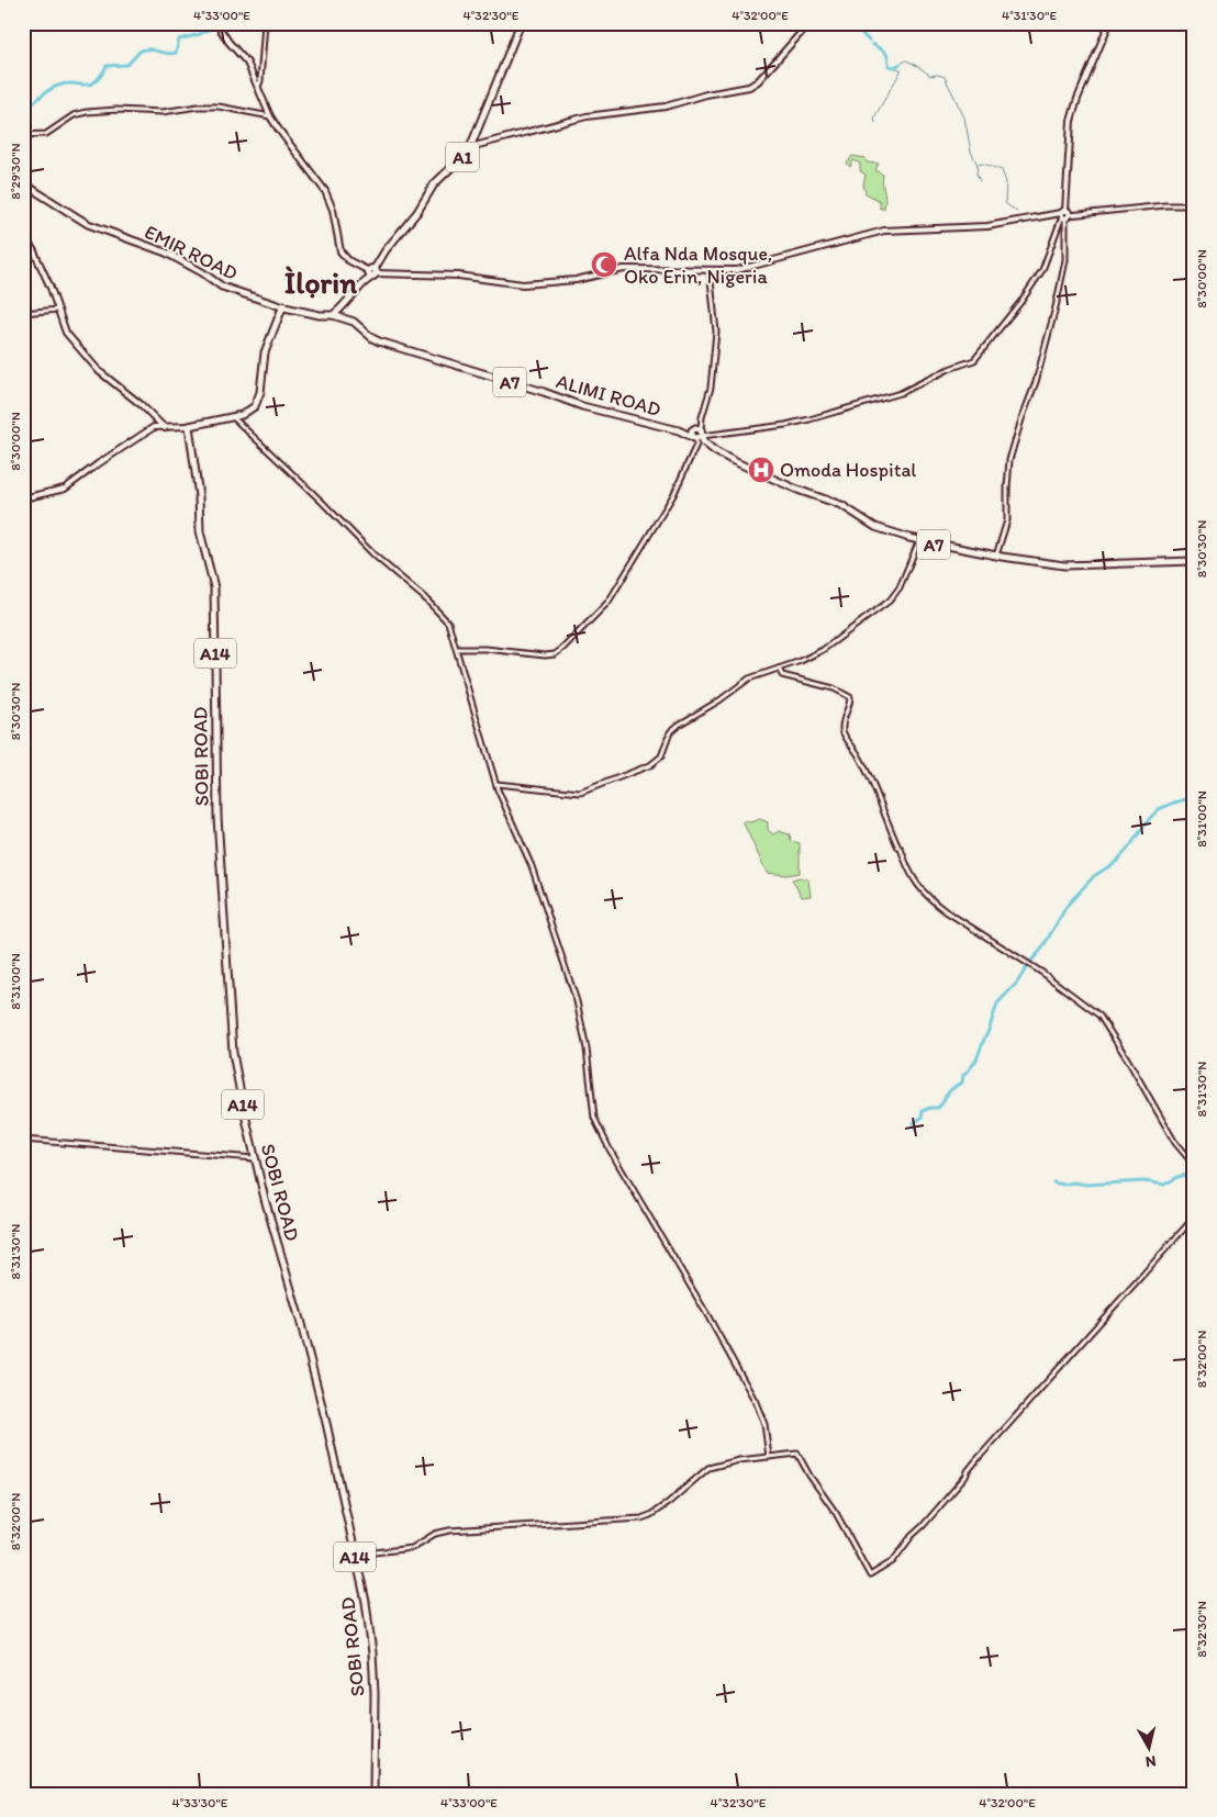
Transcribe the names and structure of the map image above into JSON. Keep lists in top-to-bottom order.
{
  "streets": {
    "highway": [
      "A1",
      "EMIR ROAD",
      "A7",
      "A14",
      "SOBI ROAD"
    ]
  },
  "crossings": [
    ["A1", "EMIR ROAD"],
    ["EMIR ROAD", "A7"]
  ],
  "districts": ["Ìlọrin"],
  "places": {
    "mosque": ["Alfa Nda Mosque, Oko Erin, Nigeria"],
    "hospital": ["Omoda Hospital"]
  },
  "north": "bottom",
  "coordinates": [
    "4°33'00\"E",
    "4°32'30\"E",
    "4°32'00\"E",
    "4°31'30\"E",
    "8°29'30\"N",
    "8°30'00\"N",
    "8°30'30\"N",
    "8°31'00\"N",
    "8°31'30\"N",
    "8°32'00\"N",
    "8°32'30\"N",
    "4°33'30\"E"
  ]
}
